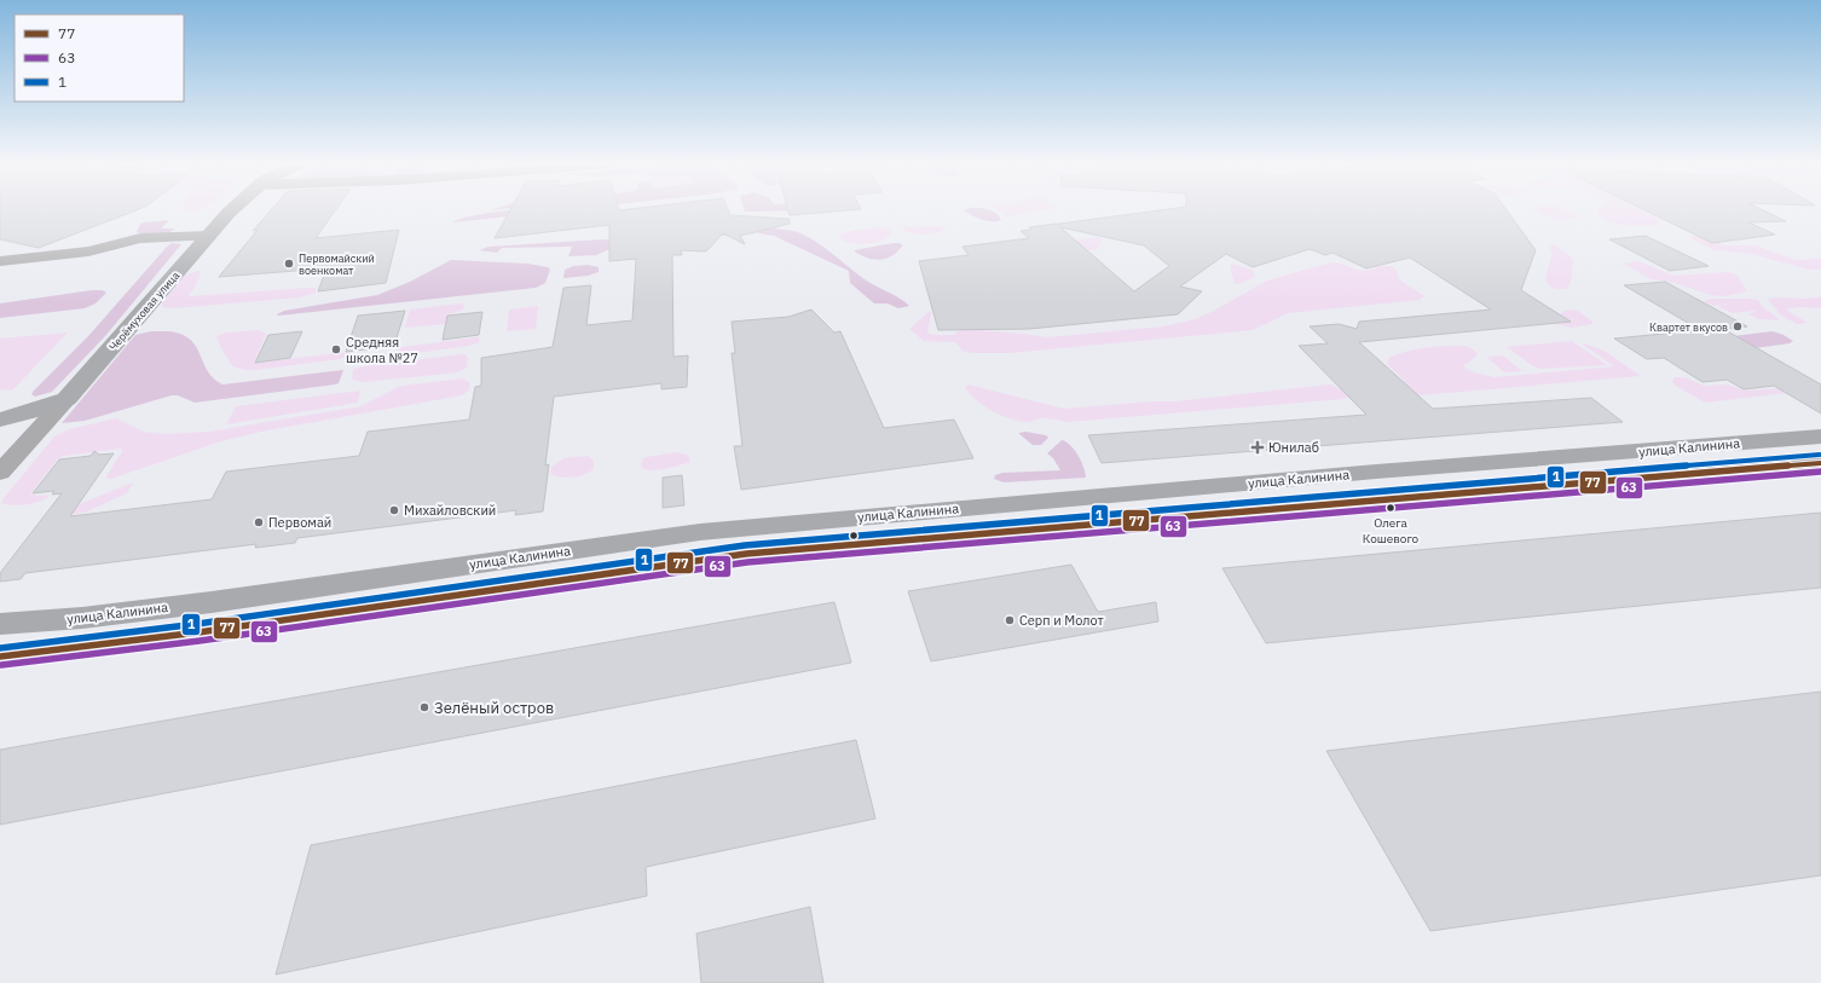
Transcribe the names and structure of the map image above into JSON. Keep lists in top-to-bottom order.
{
  "streets": {
    "highway": ["улица Калинина"],
    "main road": ["Черёмуховая улица"]
  },
  "places": {
    "other": [
      "Первомайский военкомат",
      "Квартет вкусов",
      "Средняя школа №27",
      "Олега Кошевого",
      "Михайловский",
      "Первомай",
      "Серп и Молот",
      "Зелёный остров"
    ],
    "health": ["Юнилаб"]
  },
  "lines": ["transit line 1", "transit line 77", "transit line 63"],
  "legend": ["77", "63", "1"]
}
